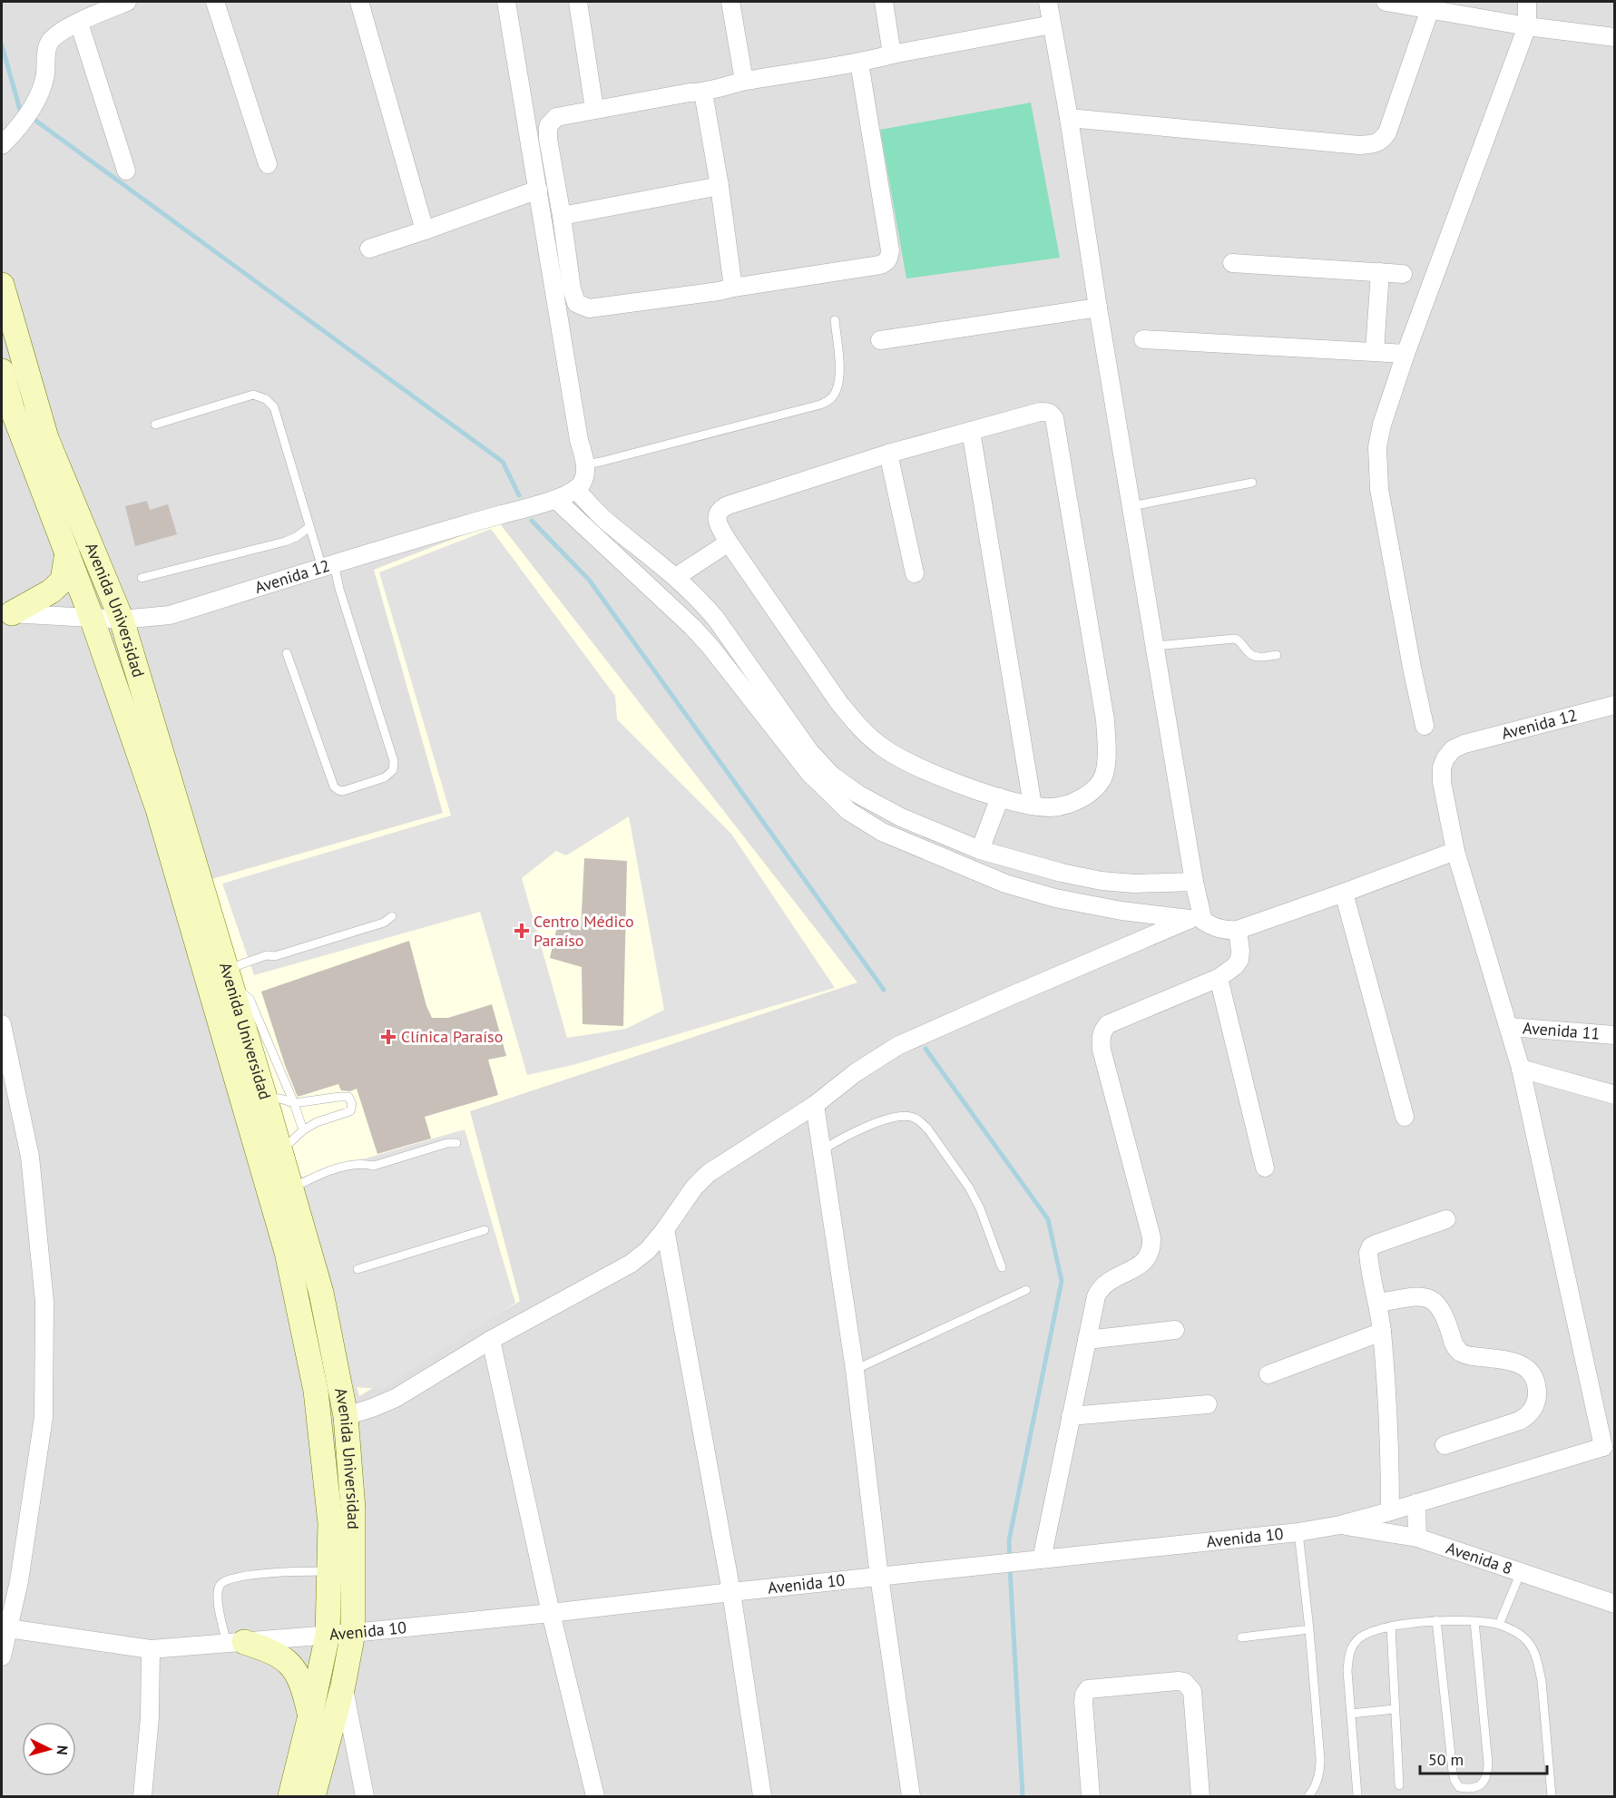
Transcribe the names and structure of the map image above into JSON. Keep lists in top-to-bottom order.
{
  "streets": {
    "street": [
      "Avenida 12",
      "Avenida Universidad",
      "Avenida 11",
      "Avenida 10",
      "Avenida 8"
    ]
  },
  "crossings": [
    ["Avenida 12", "Avenida Universidad"],
    ["Avenida Universidad", "Avenida 10"],
    ["Avenida 10", "Avenida 8"]
  ],
  "places": {
    "health": ["Centro Médico Paraíso", "Clínica Paraíso"]
  },
  "scale_bar": "50 m",
  "north": "right"
}
